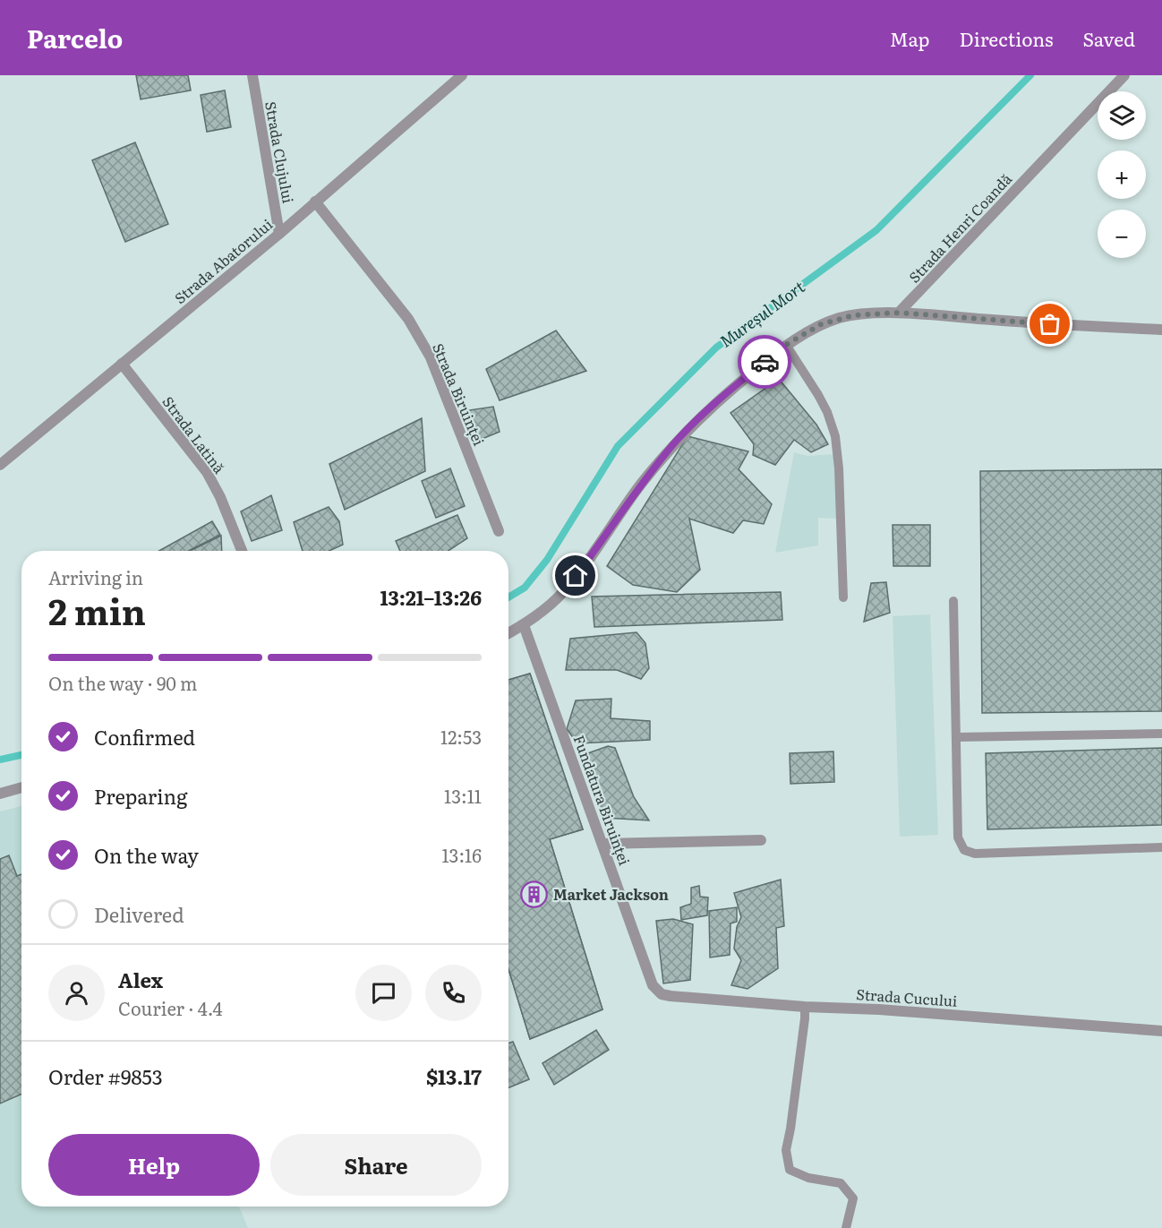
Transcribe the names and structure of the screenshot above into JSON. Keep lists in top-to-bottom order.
{
  "streets": {
    "street": [
      "Strada Clujului",
      "Strada Henri Coandă",
      "Strada Abatorului",
      "Strada Biruinței",
      "Strada Latină",
      "Fundatura Biruinței",
      "Strada Cucului"
    ]
  },
  "crossings": [
    ["Strada Clujului", "Strada Abatorului"],
    ["Strada Abatorului", "Strada Biruinței"],
    ["Strada Abatorului", "Strada Latină"],
    ["Fundatura Biruinței", "Strada Cucului"]
  ],
  "water": ["Mureșul Mort"],
  "places": {
    "building": ["Market Jackson"]
  },
  "page": {
    "header": "Parcelo",
    "nav": ["Map", "Directions", "Saved"],
    "map_buttons": ["+", "−"],
    "heading": ["2 min", "Arriving in", "13:21–13:26"],
    "panel": [
      "Alex",
      "Courier · 4.4",
      "Order #9853",
      "$13.17"
    ],
    "bar": "On the way · 90 m",
    "list": [
      ["Confirmed", "12:53"],
      ["Preparing", "13:11"],
      ["On the way", "13:16"],
      "Delivered"
    ],
    "buttons": ["Help", "Share"]
  }
}
